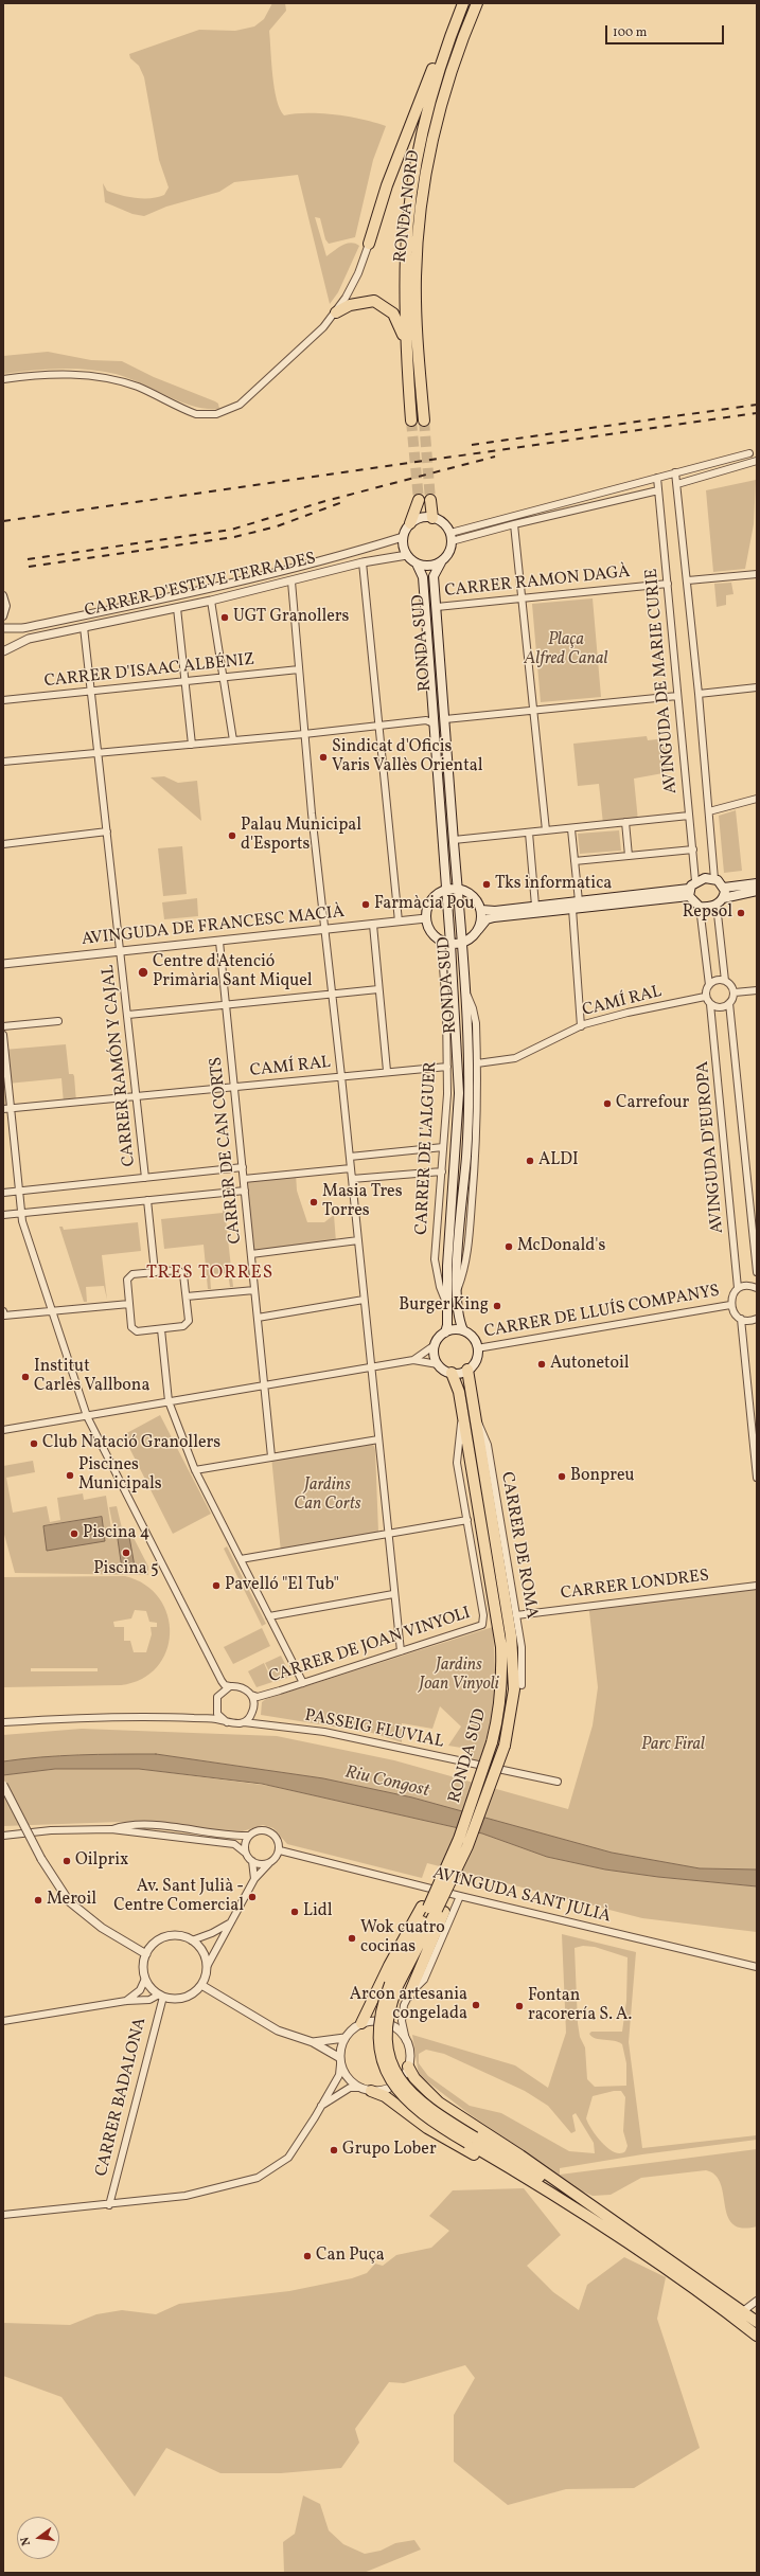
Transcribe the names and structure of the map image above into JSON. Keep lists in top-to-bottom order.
{
  "streets": {
    "highway": ["RONDA NORD", "RONDA SUD"],
    "street": [
      "CARRER RAMON DAGÀ",
      "CARRER D'ESTEVE TERRADES",
      "CARRER D'ISAAC ALBÉNIZ",
      "AVINGUDA DE MARIE CURIE",
      "AVINGUDA DE FRANCESC MACIÀ",
      "CAMÍ RAL",
      "CARRER RAMÓN Y CAJAL",
      "AVINGUDA D'EUROPA",
      "CARRER DE L'ALGUER",
      "CARRER DE CAN CORTS",
      "CARRER DE LLUÍS COMPANYS",
      "CARRER DE ROMA",
      "CARRER LONDRES",
      "CARRER DE JOAN VINYOLI",
      "PASSEIG FLUVIAL",
      "AVINGUDA SANT JULIÀ",
      "CARRER BADALONA"
    ]
  },
  "crossings": [
    ["CARRER RAMON DAGÀ", "RONDA SUD"],
    ["CARRER RAMON DAGÀ", "AVINGUDA DE MARIE CURIE"],
    ["CARRER D'ESTEVE TERRADES", "RONDA SUD"],
    ["CARRER D'ESTEVE TERRADES", "CARRER RAMÓN Y CAJAL"],
    ["RONDA SUD", "CARRER DE L'ALGUER"],
    ["RONDA SUD", "CARRER DE LLUÍS COMPANYS"],
    ["RONDA SUD", "CARRER DE ROMA"],
    ["RONDA SUD", "CARRER DE JOAN VINYOLI"],
    ["CARRER D'ISAAC ALBÉNIZ", "CARRER RAMÓN Y CAJAL"],
    ["AVINGUDA DE FRANCESC MACIÀ", "CARRER RAMÓN Y CAJAL"],
    ["AVINGUDA DE FRANCESC MACIÀ", "CARRER DE CAN CORTS"],
    ["CAMÍ RAL", "CARRER RAMÓN Y CAJAL"],
    ["CAMÍ RAL", "AVINGUDA D'EUROPA"],
    ["CAMÍ RAL", "CARRER DE L'ALGUER"],
    ["CAMÍ RAL", "CARRER DE CAN CORTS"],
    ["CARRER DE ROMA", "CARRER LONDRES"],
    ["CARRER DE JOAN VINYOLI", "PASSEIG FLUVIAL"]
  ],
  "districts": ["TRES TORRES"],
  "water": ["Riu Congost"],
  "parks": [
    "Plaça Alfred Canal",
    "Jardins Can Corts",
    "Jardins Joan Vinyoli",
    "Parc Firal"
  ],
  "places": [
    "UGT Granollers",
    "Sindicat d'Oficis Varis Vallès Oriental",
    "Palau Municipal d'Esports",
    "Tks informatica",
    "Farmàcia Pou",
    "Repsol",
    "Centre d'Atenció Primària Sant Miquel",
    "Carrefour",
    "ALDI",
    "Masia Tres Torres",
    "McDonald's",
    "Burger King",
    "Autonetoil",
    "Institut Carles Vallbona",
    "Club Natació Granollers",
    "Piscines Municipals",
    "Bonpreu",
    "Piscina 4",
    "Piscina 5",
    "Pavelló \"El Tub\"",
    "Oilprix",
    "Av. Sant Julià - Centre Comercial",
    "Meroil",
    "Lidl",
    "Wok cuatro cocinas",
    "Arcon artesania congelada",
    "Fontan racorería S. A.",
    "Grupo Lober",
    "Can Puça"
  ],
  "scale_bar": "100 m",
  "north": "left"
}
